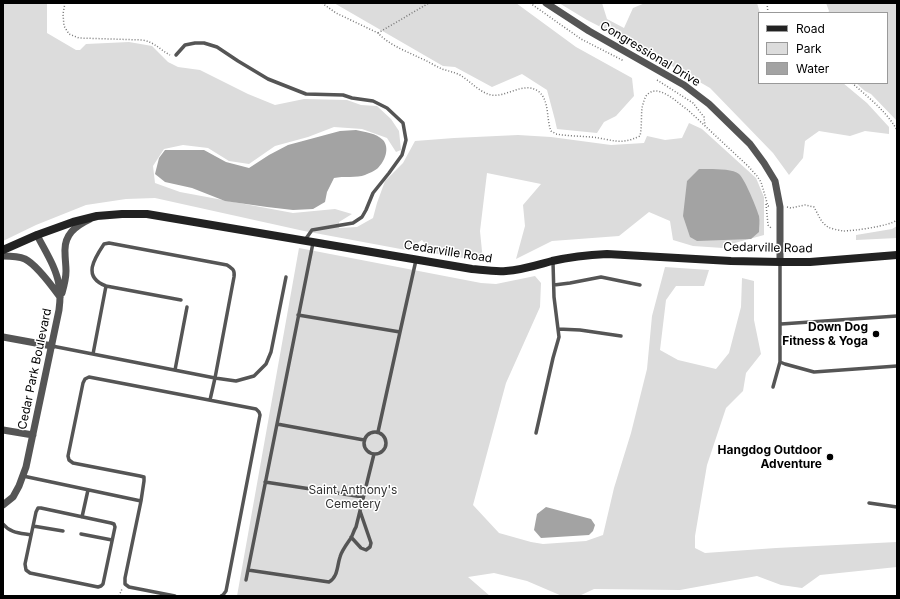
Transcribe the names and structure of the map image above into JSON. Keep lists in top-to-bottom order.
{
  "streets": {
    "main road": ["Cedarville Road"],
    "street": ["Congressional Drive", "Cedar Park Boulevard"]
  },
  "crossings": [
    ["Congressional Drive", "Cedarville Road"],
    ["Cedarville Road", "Cedar Park Boulevard"]
  ],
  "parks": ["Saint Anthony's Cemetery"],
  "places": ["Down Dog Fitness & Yoga", "Hangdog Outdoor Adventure"],
  "legend": ["Road", "Park", "Water"]
}
